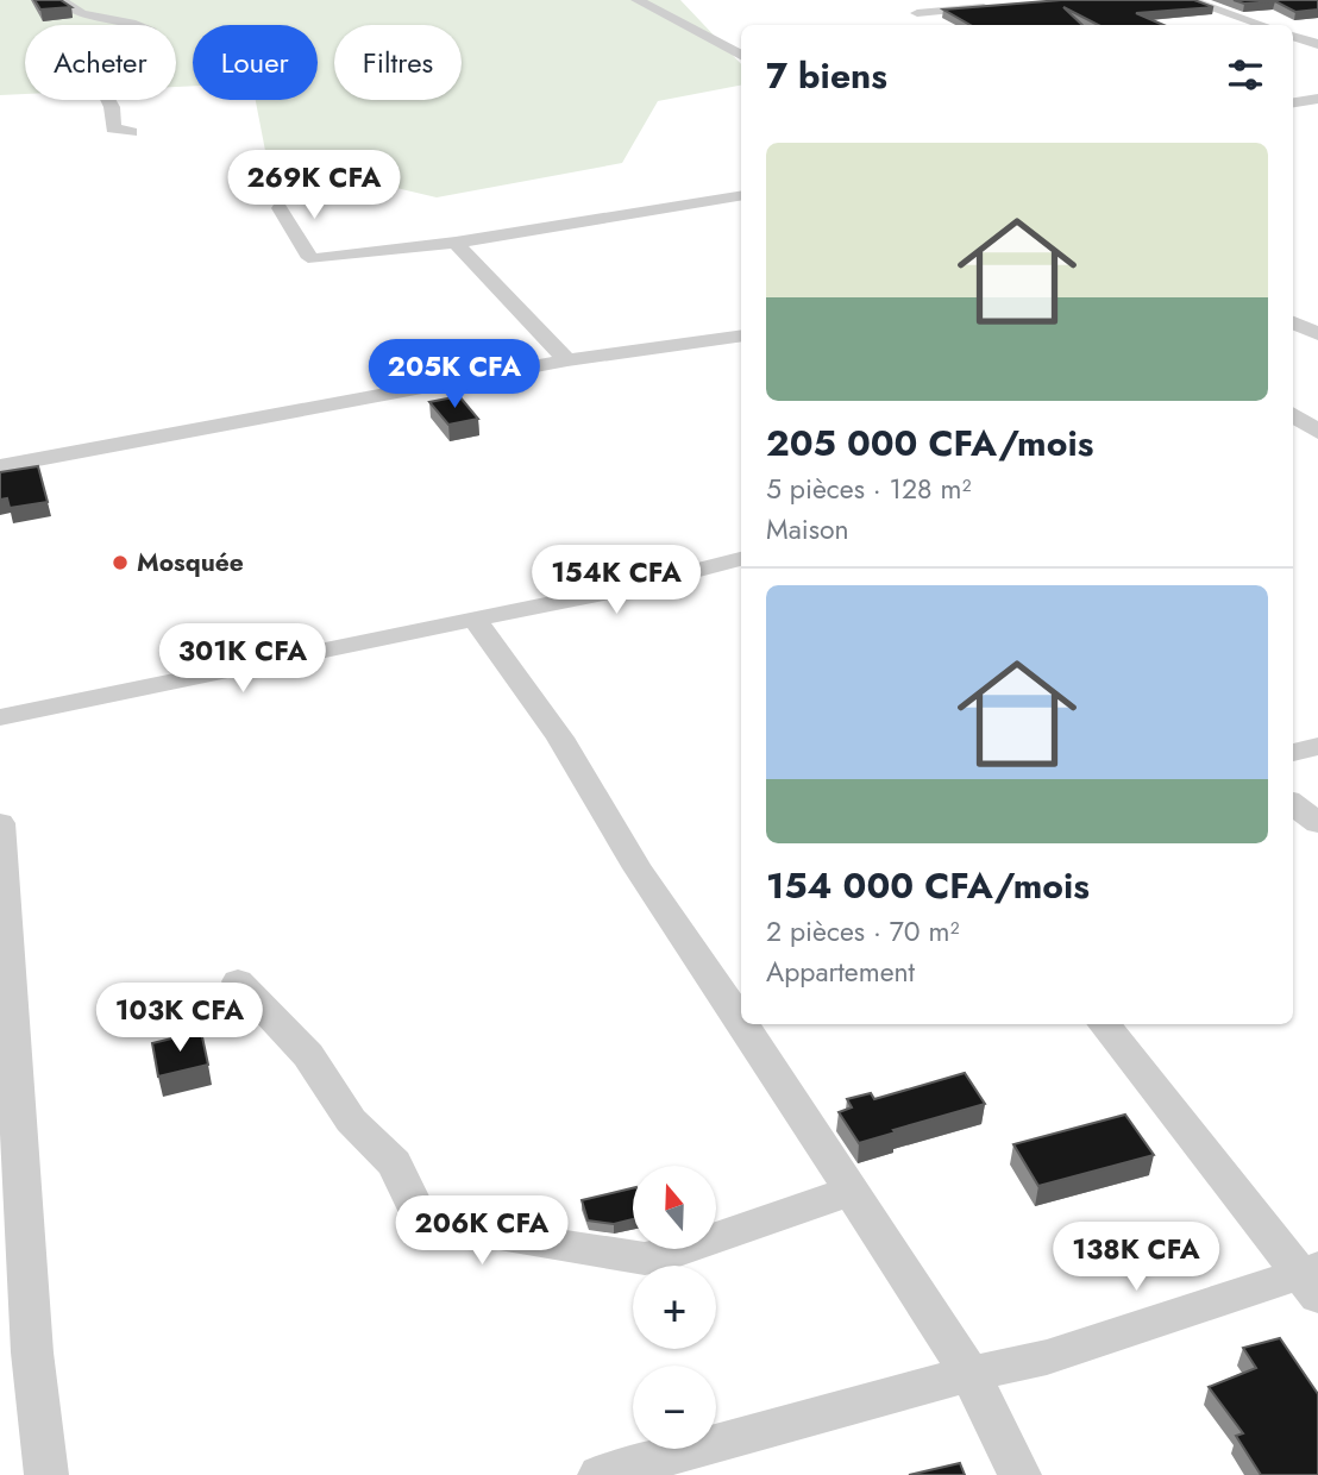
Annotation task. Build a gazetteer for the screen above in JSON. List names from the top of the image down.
{
  "places": ["Mosquée"],
  "north": "top",
  "page": {
    "chip": ["Acheter", "Louer", "Filtres"],
    "heading": "7 biens",
    "list": [
      {
        "name": "205 000 CFA/mois",
        "note": "5 pièces · 128 m² · Maison"
      },
      {
        "name": "154 000 CFA/mois",
        "note": "2 pièces · 70 m² · Appartement"
      }
    ],
    "price": [
      "269K CFA",
      "205K CFA",
      "154K CFA",
      "301K CFA",
      "103K CFA",
      "206K CFA",
      "138K CFA"
    ],
    "map_buttons": ["+", "−"]
  }
}
